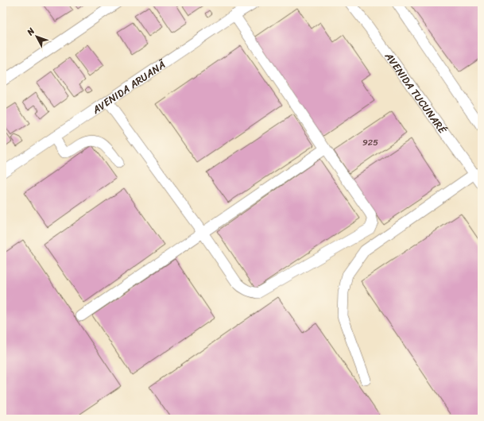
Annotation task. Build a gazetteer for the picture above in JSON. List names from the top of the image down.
{
  "streets": {
    "street": ["AVENIDA ARUANÃ", "AVENIDA TUCUNARÉ"]
  },
  "house_numbers": ["925"],
  "north": "top left"
}
